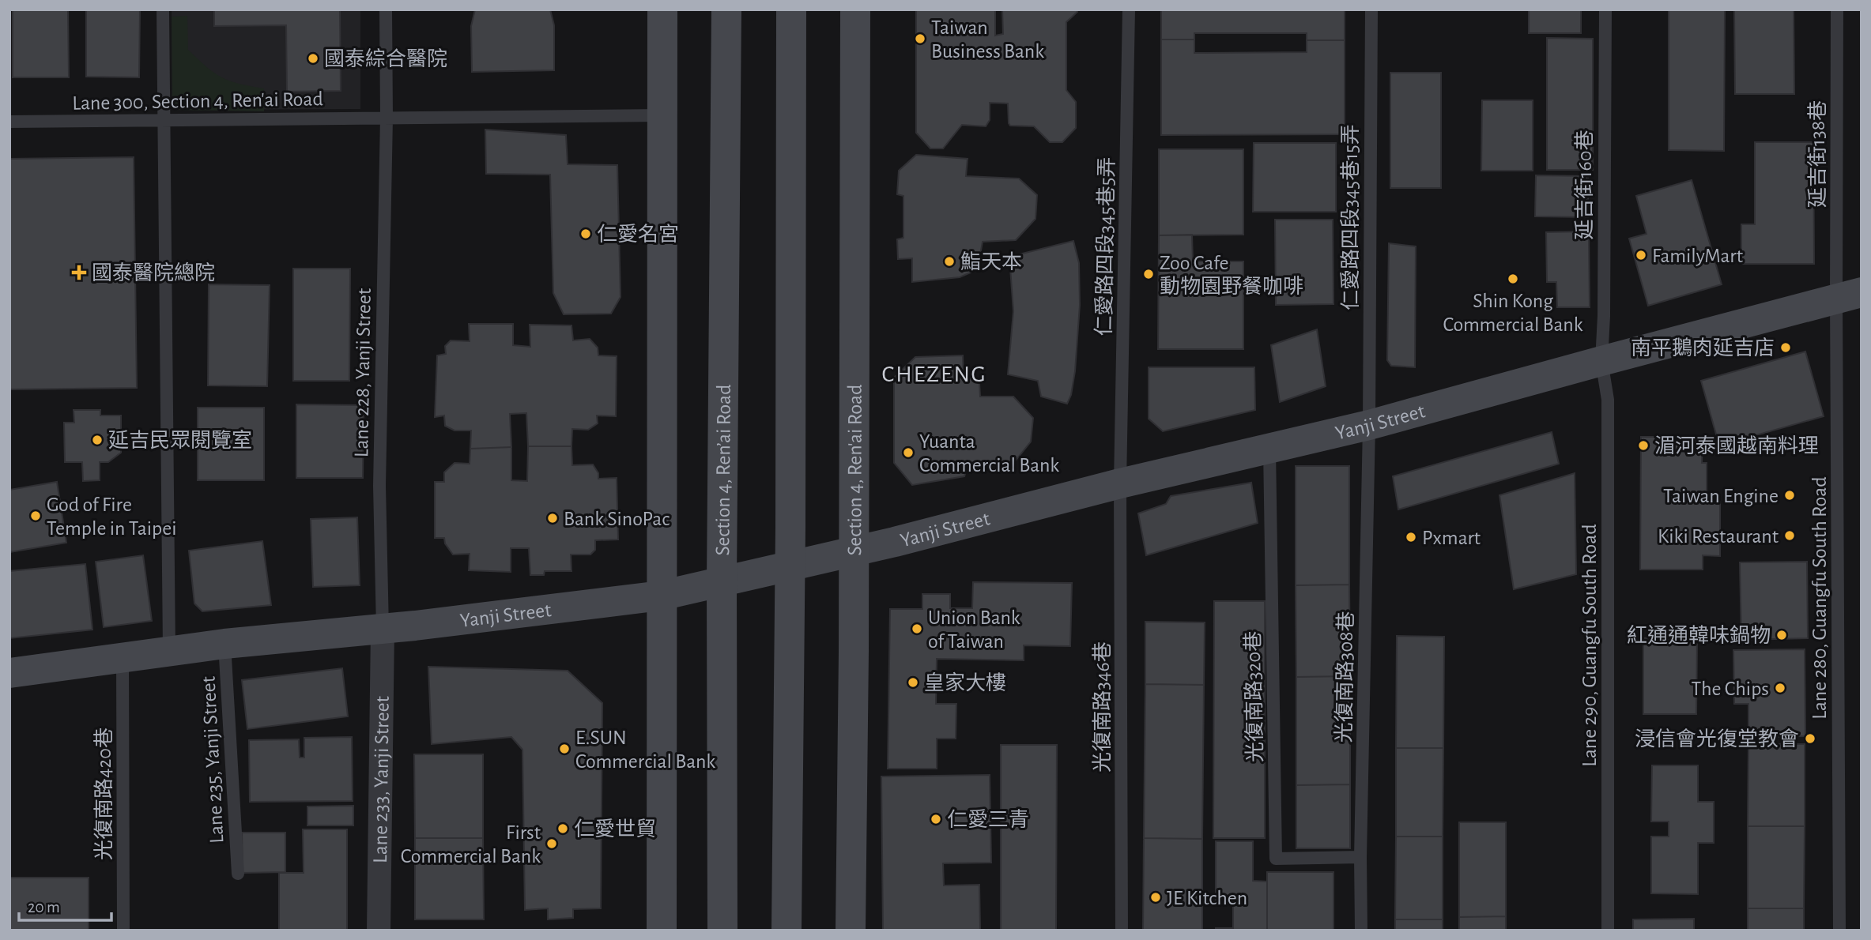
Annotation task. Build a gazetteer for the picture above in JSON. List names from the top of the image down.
{
  "streets": {
    "main road": ["Yanji Street", "Section 4, Ren’ai Road", "Section 4, Ren'ai Road"],
    "street": ["Lane 233, Yanji Street"],
    "lane": [
      "Lane 300, Section 4, Ren'ai Road",
      "延吉街138巷",
      "延吉街160巷",
      "仁愛路四段345巷15弄",
      "仁愛路四段345巷5弄",
      "Lane 228, Yanji Street",
      "Lane 280, Guangfu South Road",
      "Lane 290, Guangfu South Road",
      "光復南路308巷",
      "光復南路320巷",
      "光復南路346巷",
      "Lane 235, Yanji Street",
      "光復南路420巷"
    ]
  },
  "crossings": [
    ["Lane 300, Section 4, Ren'ai Road", "Lane 228, Yanji Street"],
    ["延吉街138巷", "Yanji Street"],
    ["延吉街138巷", "Lane 280, Guangfu South Road"],
    ["延吉街160巷", "Yanji Street"],
    ["延吉街160巷", "Lane 290, Guangfu South Road"],
    ["仁愛路四段345巷15弄", "Yanji Street"],
    ["仁愛路四段345巷15弄", "光復南路308巷"],
    ["仁愛路四段345巷5弄", "Yanji Street"],
    ["仁愛路四段345巷5弄", "光復南路346巷"],
    ["Lane 228, Yanji Street", "Yanji Street"],
    ["Lane 228, Yanji Street", "Lane 233, Yanji Street"],
    ["Yanji Street", "Section 4, Ren’ai Road"],
    ["Yanji Street", "Section 4, Ren'ai Road"],
    ["Yanji Street", "Lane 280, Guangfu South Road"],
    ["Yanji Street", "Lane 290, Guangfu South Road"],
    ["Yanji Street", "光復南路308巷"],
    ["Yanji Street", "光復南路320巷"],
    ["Yanji Street", "光復南路346巷"],
    ["Yanji Street", "Lane 235, Yanji Street"],
    ["Yanji Street", "Lane 233, Yanji Street"],
    ["Yanji Street", "光復南路420巷"],
    ["光復南路308巷", "光復南路320巷"]
  ],
  "districts": ["CHEZENG"],
  "places": {
    "other": [
      "Taiwan Business Bank",
      "國泰綜合醫院",
      "仁愛名宮",
      "FamilyMart",
      "鮨天本",
      "Zoo Cafe 動物園野餐咖啡",
      "Shin Kong Commercial Bank",
      "南平鵝肉延吉店",
      "延吉民眾閱覽室",
      "湄河泰國越南料理",
      "Yuanta Commercial Bank",
      "Taiwan Engine",
      "God of Fire Temple in Taipei",
      "Bank SinoPac",
      "Kiki Restaurant",
      "Pxmart",
      "Union Bank of Taiwan",
      "紅通通韓味鍋物",
      "皇家大樓",
      "The Chips",
      "浸信會光復堂教會",
      "E.SUN Commercial Bank",
      "仁愛三青",
      "仁愛世貿",
      "First Commercial Bank",
      "JE Kitchen"
    ],
    "health": ["國泰醫院總院"]
  },
  "scale_bar": "20 m"
}
